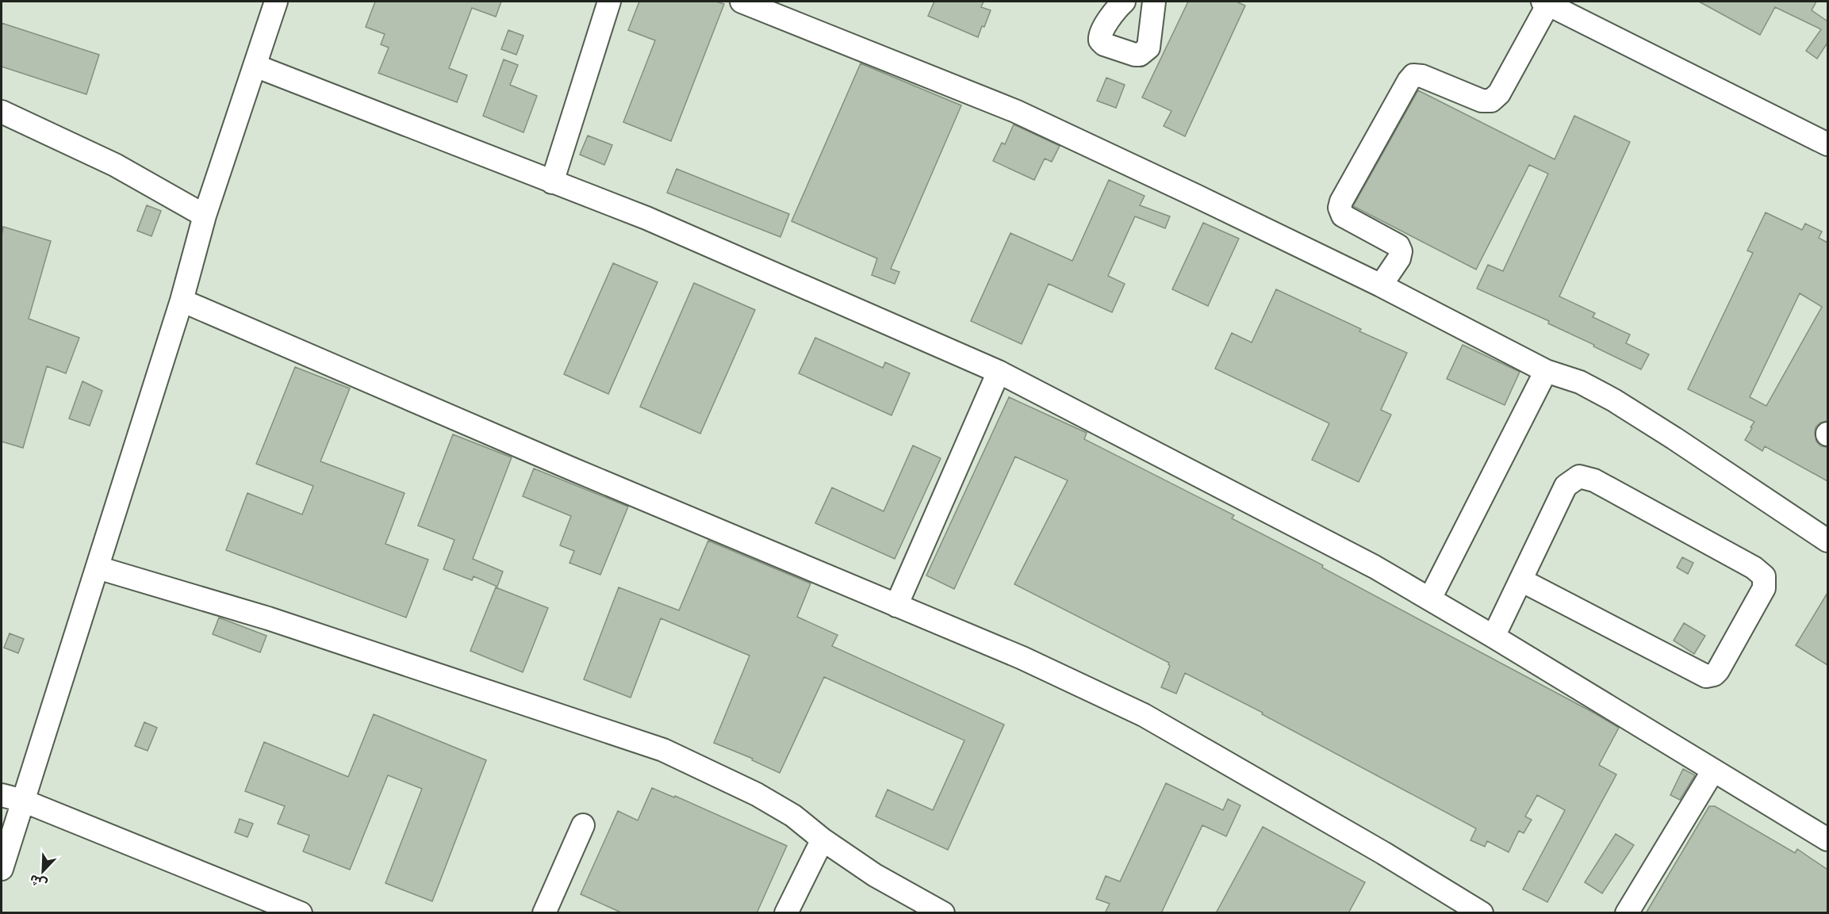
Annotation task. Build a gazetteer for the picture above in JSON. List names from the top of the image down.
{
  "north": "bottom left"
}
